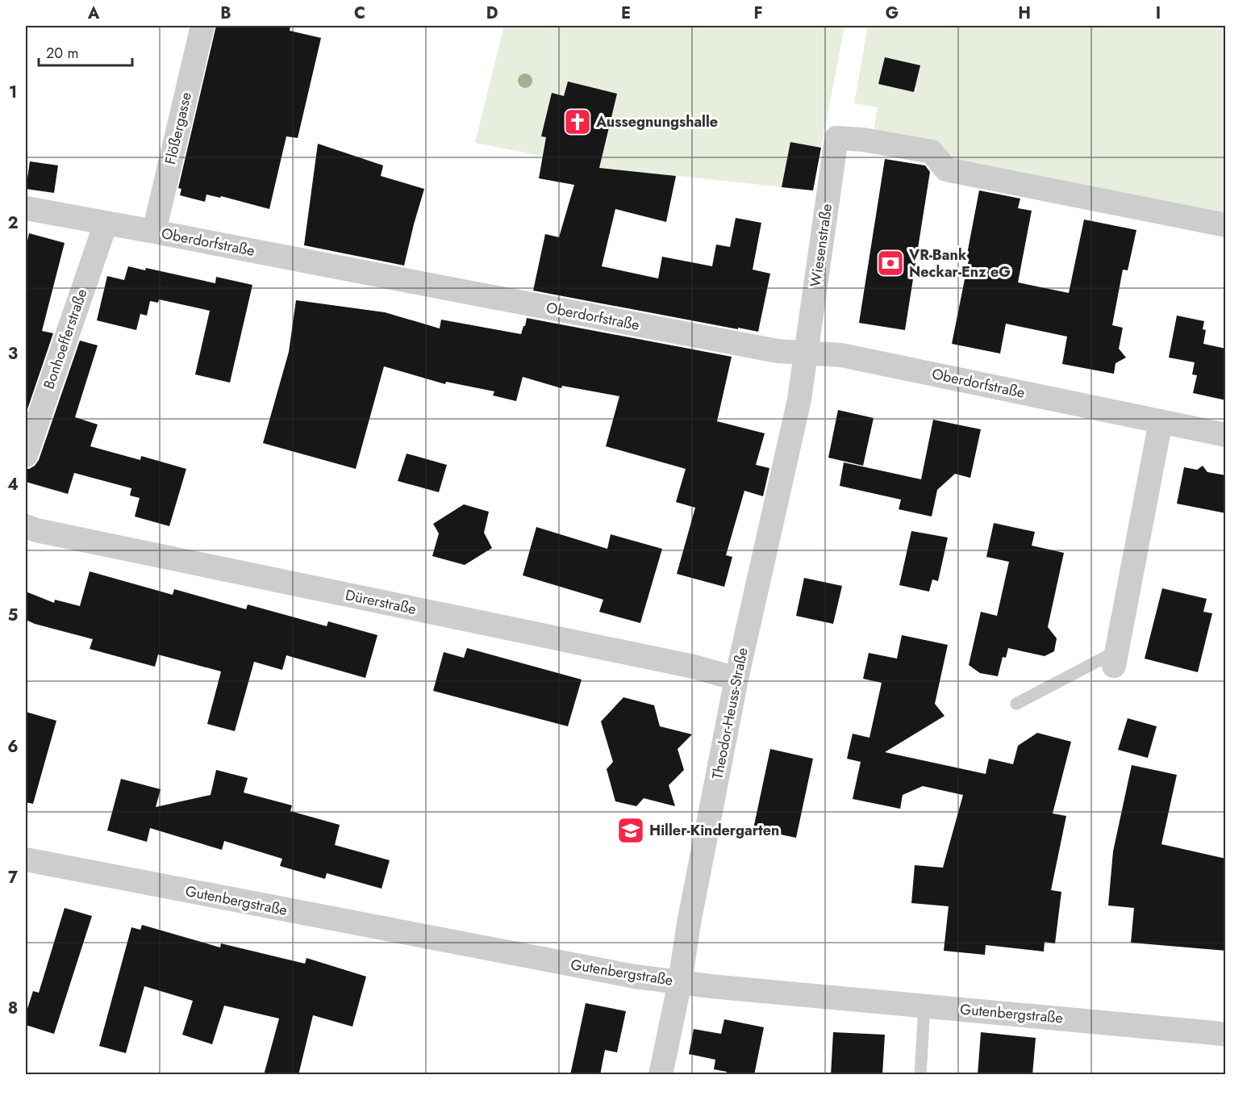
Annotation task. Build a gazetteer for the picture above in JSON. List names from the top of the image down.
{
  "streets": {
    "street": [
      "Flößergasse",
      "Oberdorfstraße",
      "Wiesenstraße",
      "Bonhoefferstraße",
      "Dürerstraße",
      "Theodor-Heuss-Straße",
      "Gutenbergstraße"
    ]
  },
  "crossings": [
    ["Flößergasse", "Oberdorfstraße"],
    ["Oberdorfstraße", "Wiesenstraße"],
    ["Oberdorfstraße", "Bonhoefferstraße"],
    ["Oberdorfstraße", "Theodor-Heuss-Straße"],
    ["Wiesenstraße", "Theodor-Heuss-Straße"],
    ["Dürerstraße", "Theodor-Heuss-Straße"],
    ["Theodor-Heuss-Straße", "Gutenbergstraße"]
  ],
  "places": {
    "church": ["Aussegnungshalle"],
    "bank": ["VR-Bank Neckar-Enz eG"],
    "school or university": ["Hiller-Kindergarten"]
  },
  "scale_bar": "20 m",
  "grid": {
    "columns": [
      "A",
      "B",
      "C",
      "D",
      "E",
      "F",
      "G",
      "H",
      "I"
    ],
    "rows": [
      "1",
      "2",
      "3",
      "4",
      "5",
      "6",
      "7",
      "8"
    ]
  }
}
